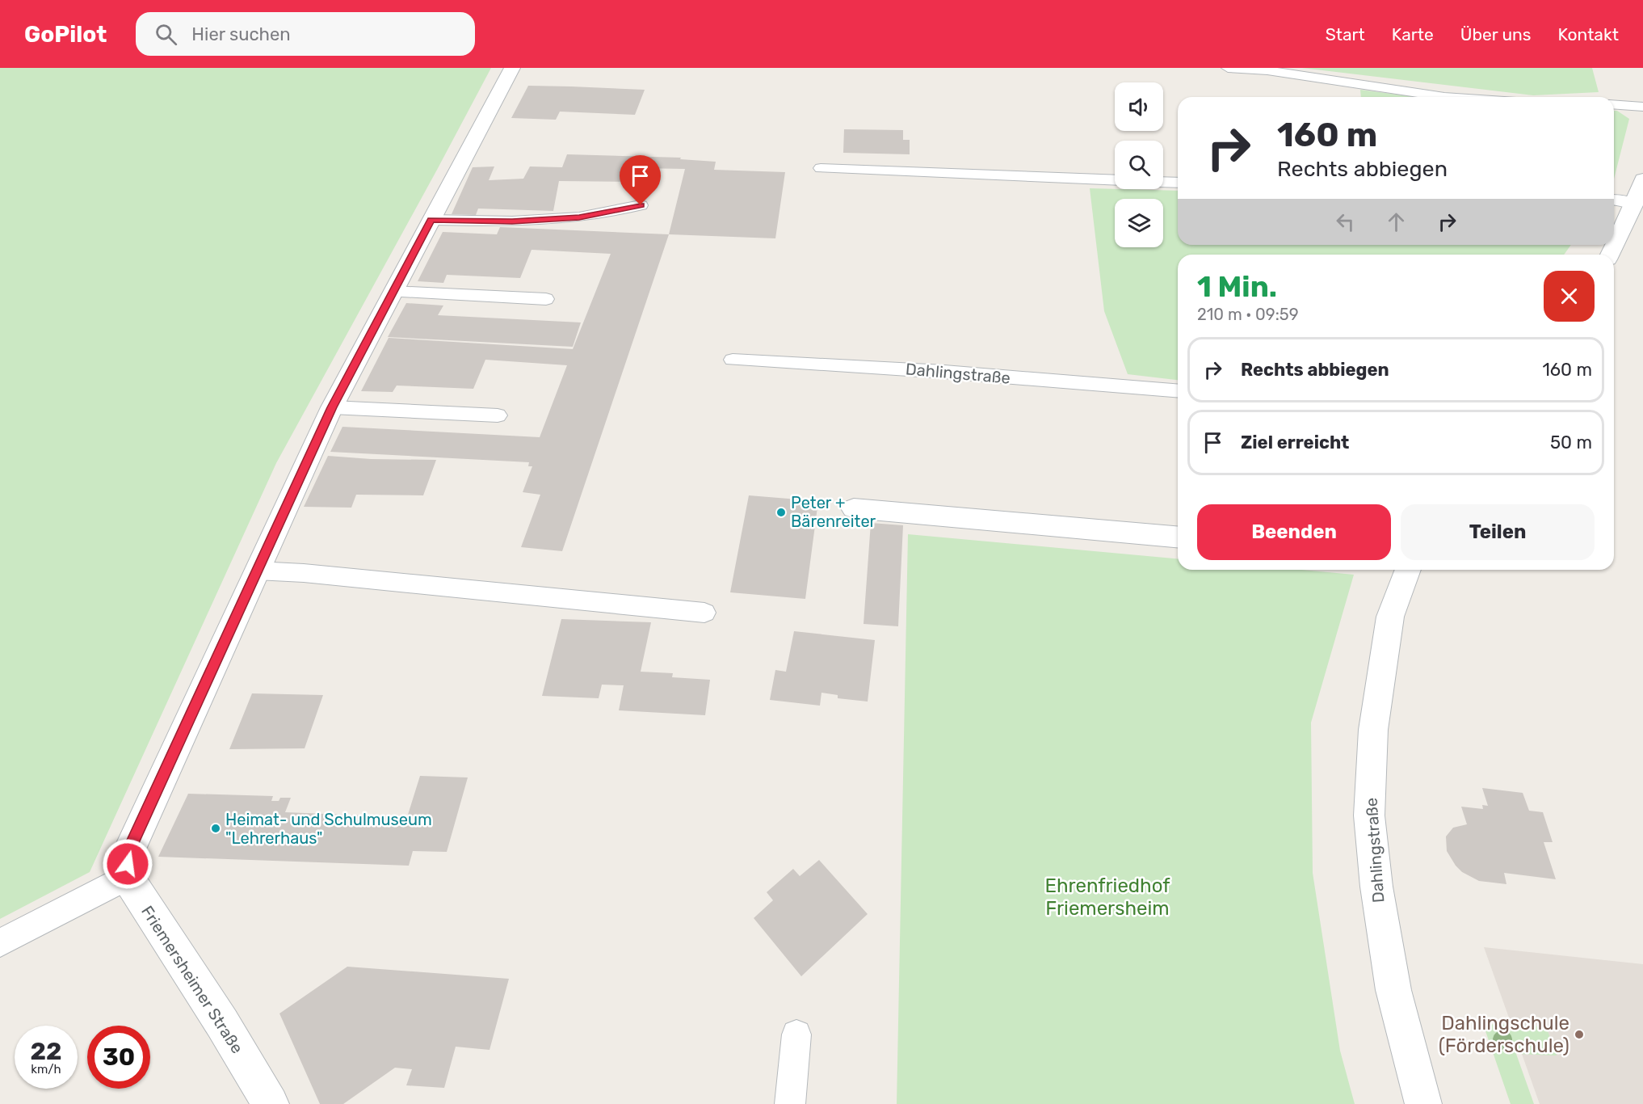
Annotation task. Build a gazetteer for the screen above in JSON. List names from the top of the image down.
{
  "streets": {
    "street": ["Dahlingstraße", "Friemersheimer Straße"]
  },
  "parks": ["Ehrenfriedhof Friemersheim"],
  "places": ["Peter + Bärenreiter", "Heimat- und Schulmuseum \"Lehrerhaus\"", "Dahlingschule (Förderschule)"],
  "page": {
    "header": "GoPilot",
    "search": "Hier suchen",
    "nav": [
      "Start",
      "Karte",
      "Über uns",
      "Kontakt"
    ],
    "turn": ["160 m", "Rechts abbiegen"],
    "heading": ["1 Min.", "210 m · 09:59"],
    "list": [
      {
        "name": "Rechts abbiegen",
        "value": "160 m"
      },
      {
        "name": "Ziel erreicht",
        "value": "50 m"
      }
    ],
    "buttons": ["Beenden", "Teilen"],
    "speed": "22 km/h",
    "limit": "30"
  }
}
